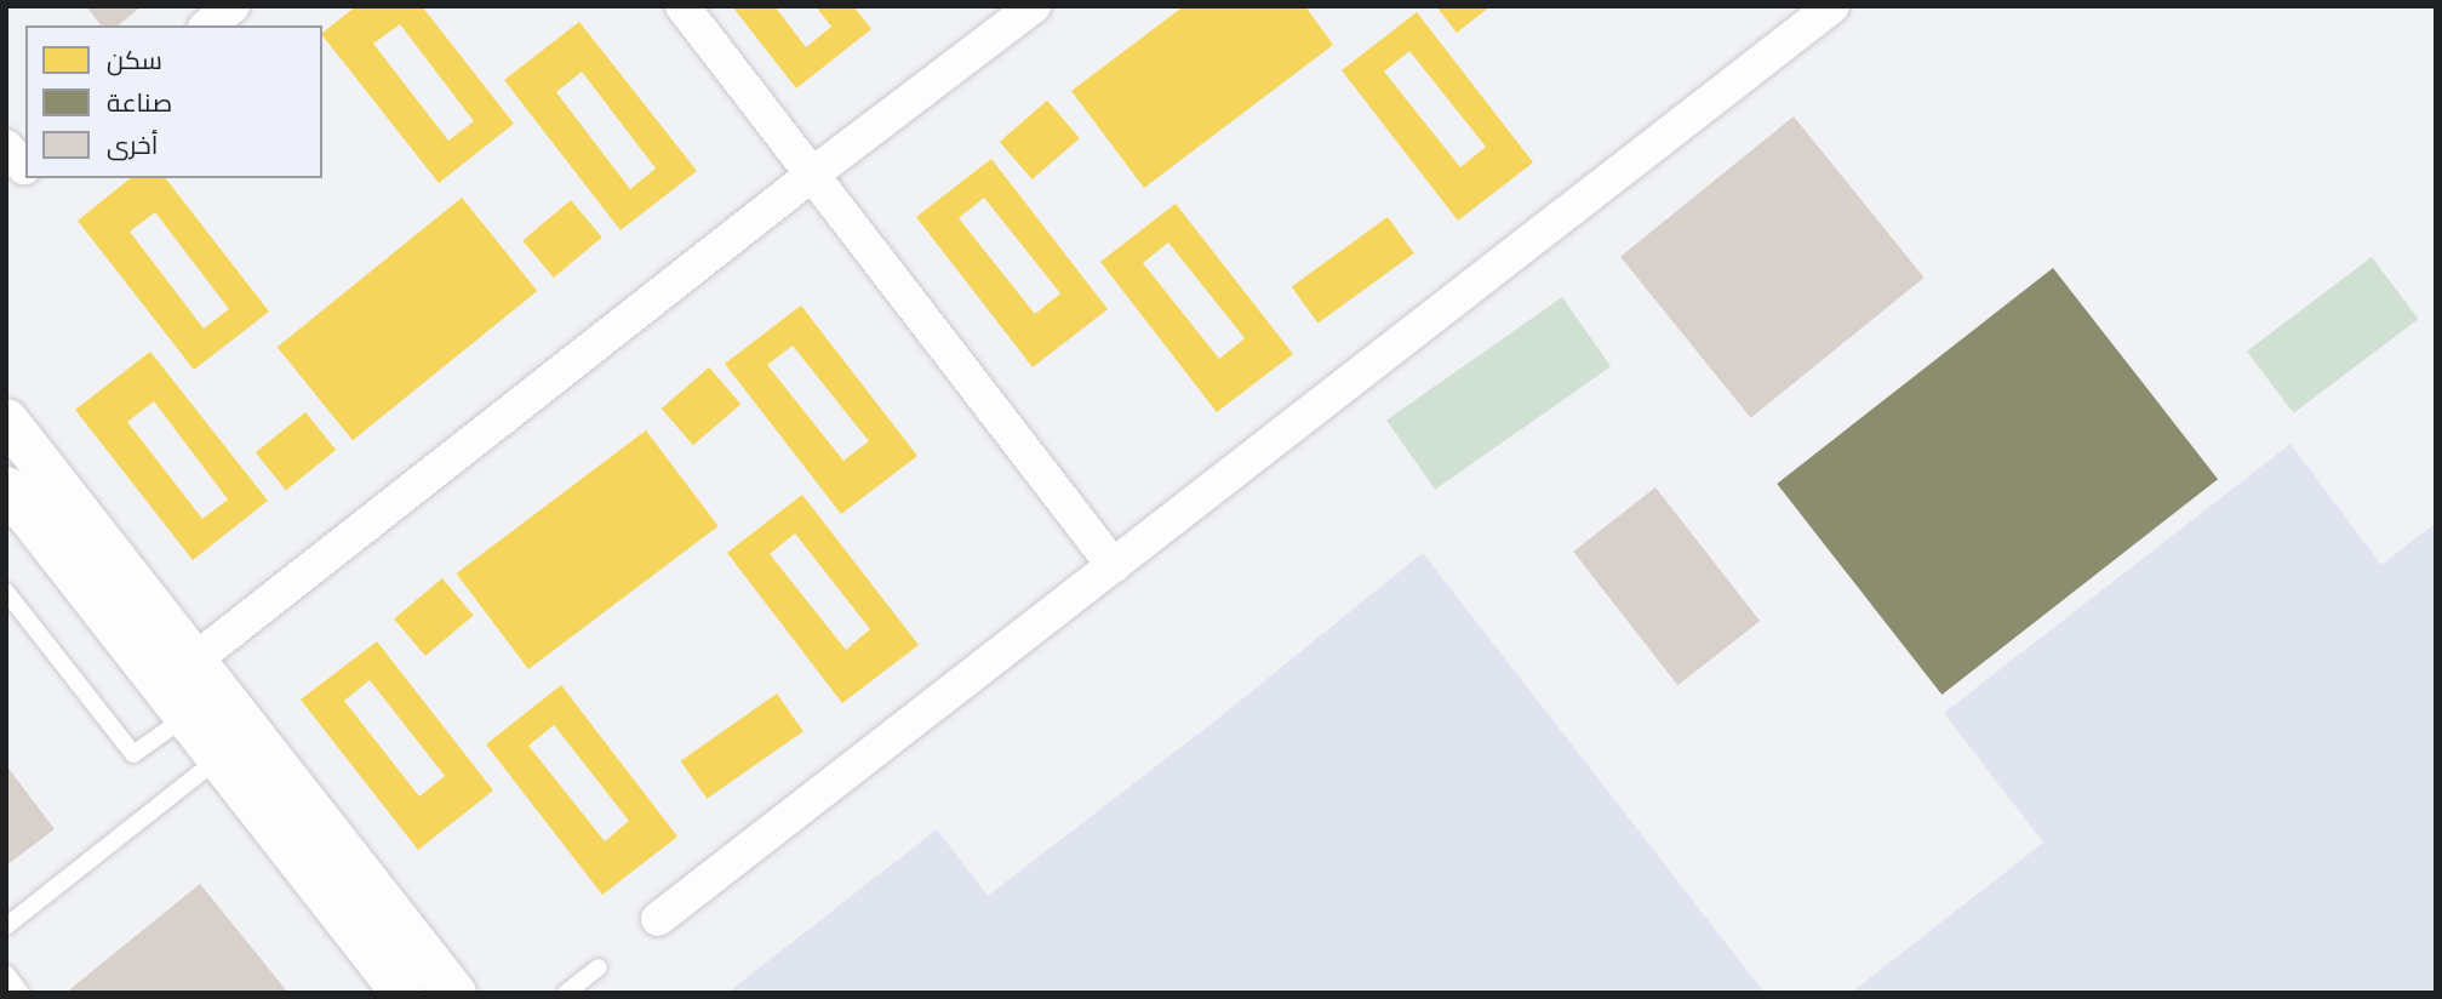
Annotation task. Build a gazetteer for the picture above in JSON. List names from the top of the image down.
{
  "legend": ["سكن", "صناعة", "أخرى"]
}
